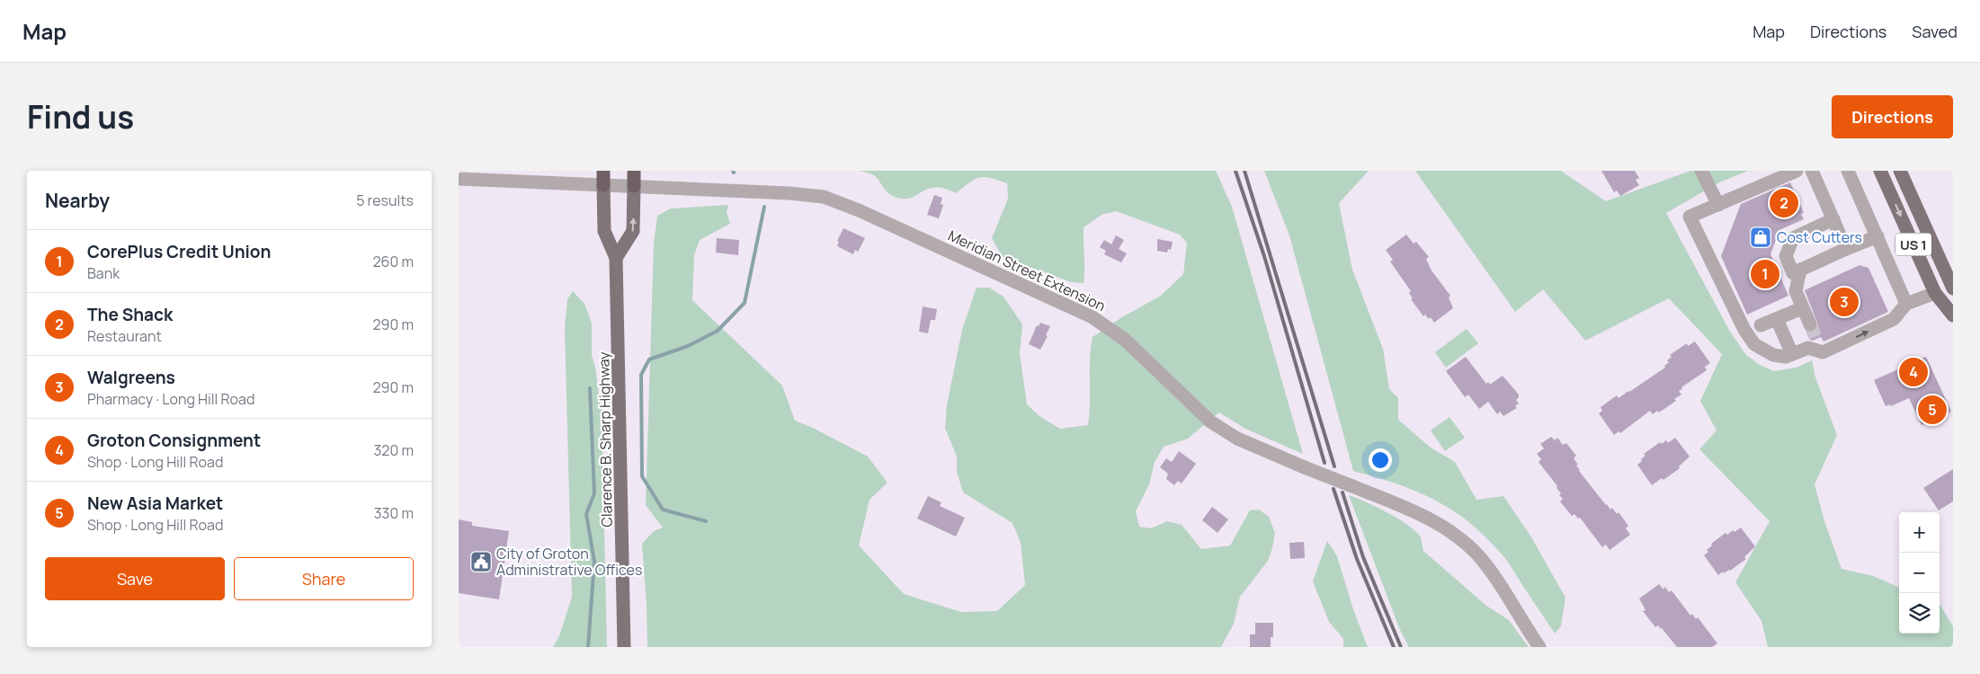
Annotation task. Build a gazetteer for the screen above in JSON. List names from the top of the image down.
{
  "streets": {
    "main road": ["US 1", "Clarence B. Sharp Highway"],
    "street": ["Meridian Street Extension"]
  },
  "crossings": [
    ["Meridian Street Extension", "Clarence B. Sharp Highway"]
  ],
  "places": {
    "shop": ["Cost Cutters"],
    "public building": ["City of Groton Administrative Offices"]
  },
  "page": {
    "header": "Map",
    "nav": ["Map", "Directions", "Saved"],
    "title": "Find us",
    "buttons": [
      "Directions",
      ["Save", "Share"]
    ],
    "heading": ["Nearby", "5 results"],
    "pins": [
      "2",
      "1",
      "3",
      "4",
      "5"
    ],
    "list": [
      {
        "mark": "1",
        "name": "CorePlus Credit Union",
        "note": "Bank",
        "value": "260 m"
      },
      {
        "mark": "2",
        "name": "The Shack",
        "note": "Restaurant",
        "value": "290 m"
      },
      {
        "mark": "3",
        "name": "Walgreens",
        "note": "Pharmacy · Long Hill Road",
        "value": "290 m"
      },
      {
        "mark": "4",
        "name": "Groton Consignment",
        "note": "Shop · Long Hill Road",
        "value": "320 m"
      },
      {
        "mark": "5",
        "name": "New Asia Market",
        "note": "Shop · Long Hill Road",
        "value": "330 m"
      }
    ],
    "map_buttons": ["+", "−"]
  }
}
